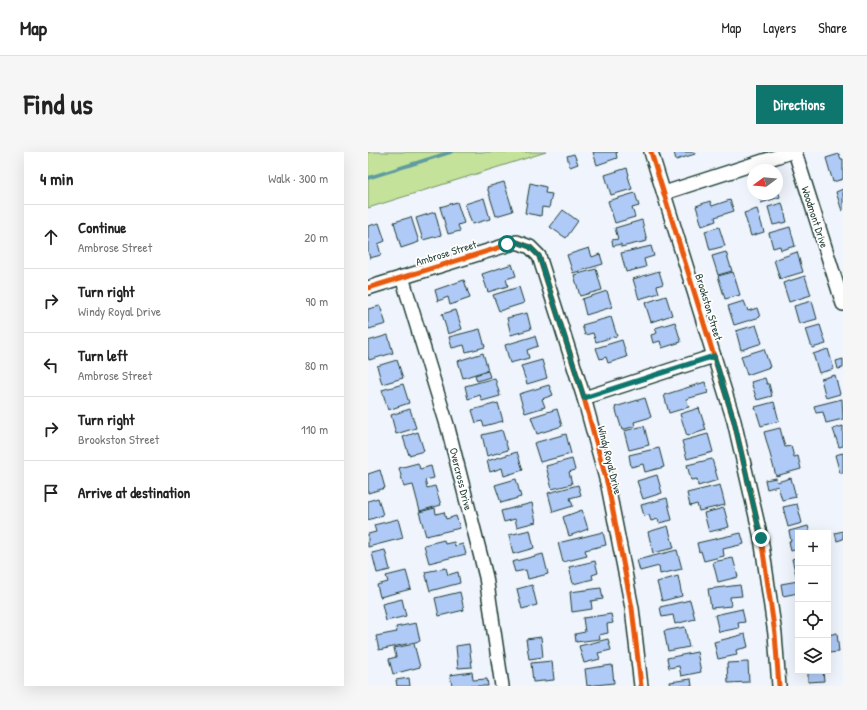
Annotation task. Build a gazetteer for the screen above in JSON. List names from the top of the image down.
{
  "streets": {
    "street": [
      "Woodmont Drive",
      "Ambrose Street",
      "Brookston Street",
      "Windy Royal Drive",
      "Overcross Drive"
    ]
  },
  "crossings": [
    ["Ambrose Street", "Windy Royal Drive"],
    ["Ambrose Street", "Overcross Drive"]
  ],
  "north": "left",
  "page": {
    "header": "Map",
    "nav": ["Map", "Layers", "Share"],
    "title": "Find us",
    "buttons": "Directions",
    "heading": ["4 min", "Walk · 300 m"],
    "list": [
      ["Continue", "Ambrose Street", "20 m"],
      ["Turn right", "Windy Royal Drive", "90 m"],
      ["Turn left", "Ambrose Street", "80 m"],
      ["Turn right", "Brookston Street", "110 m"],
      "Arrive at destination"
    ],
    "map_buttons": ["+", "−"]
  }
}
